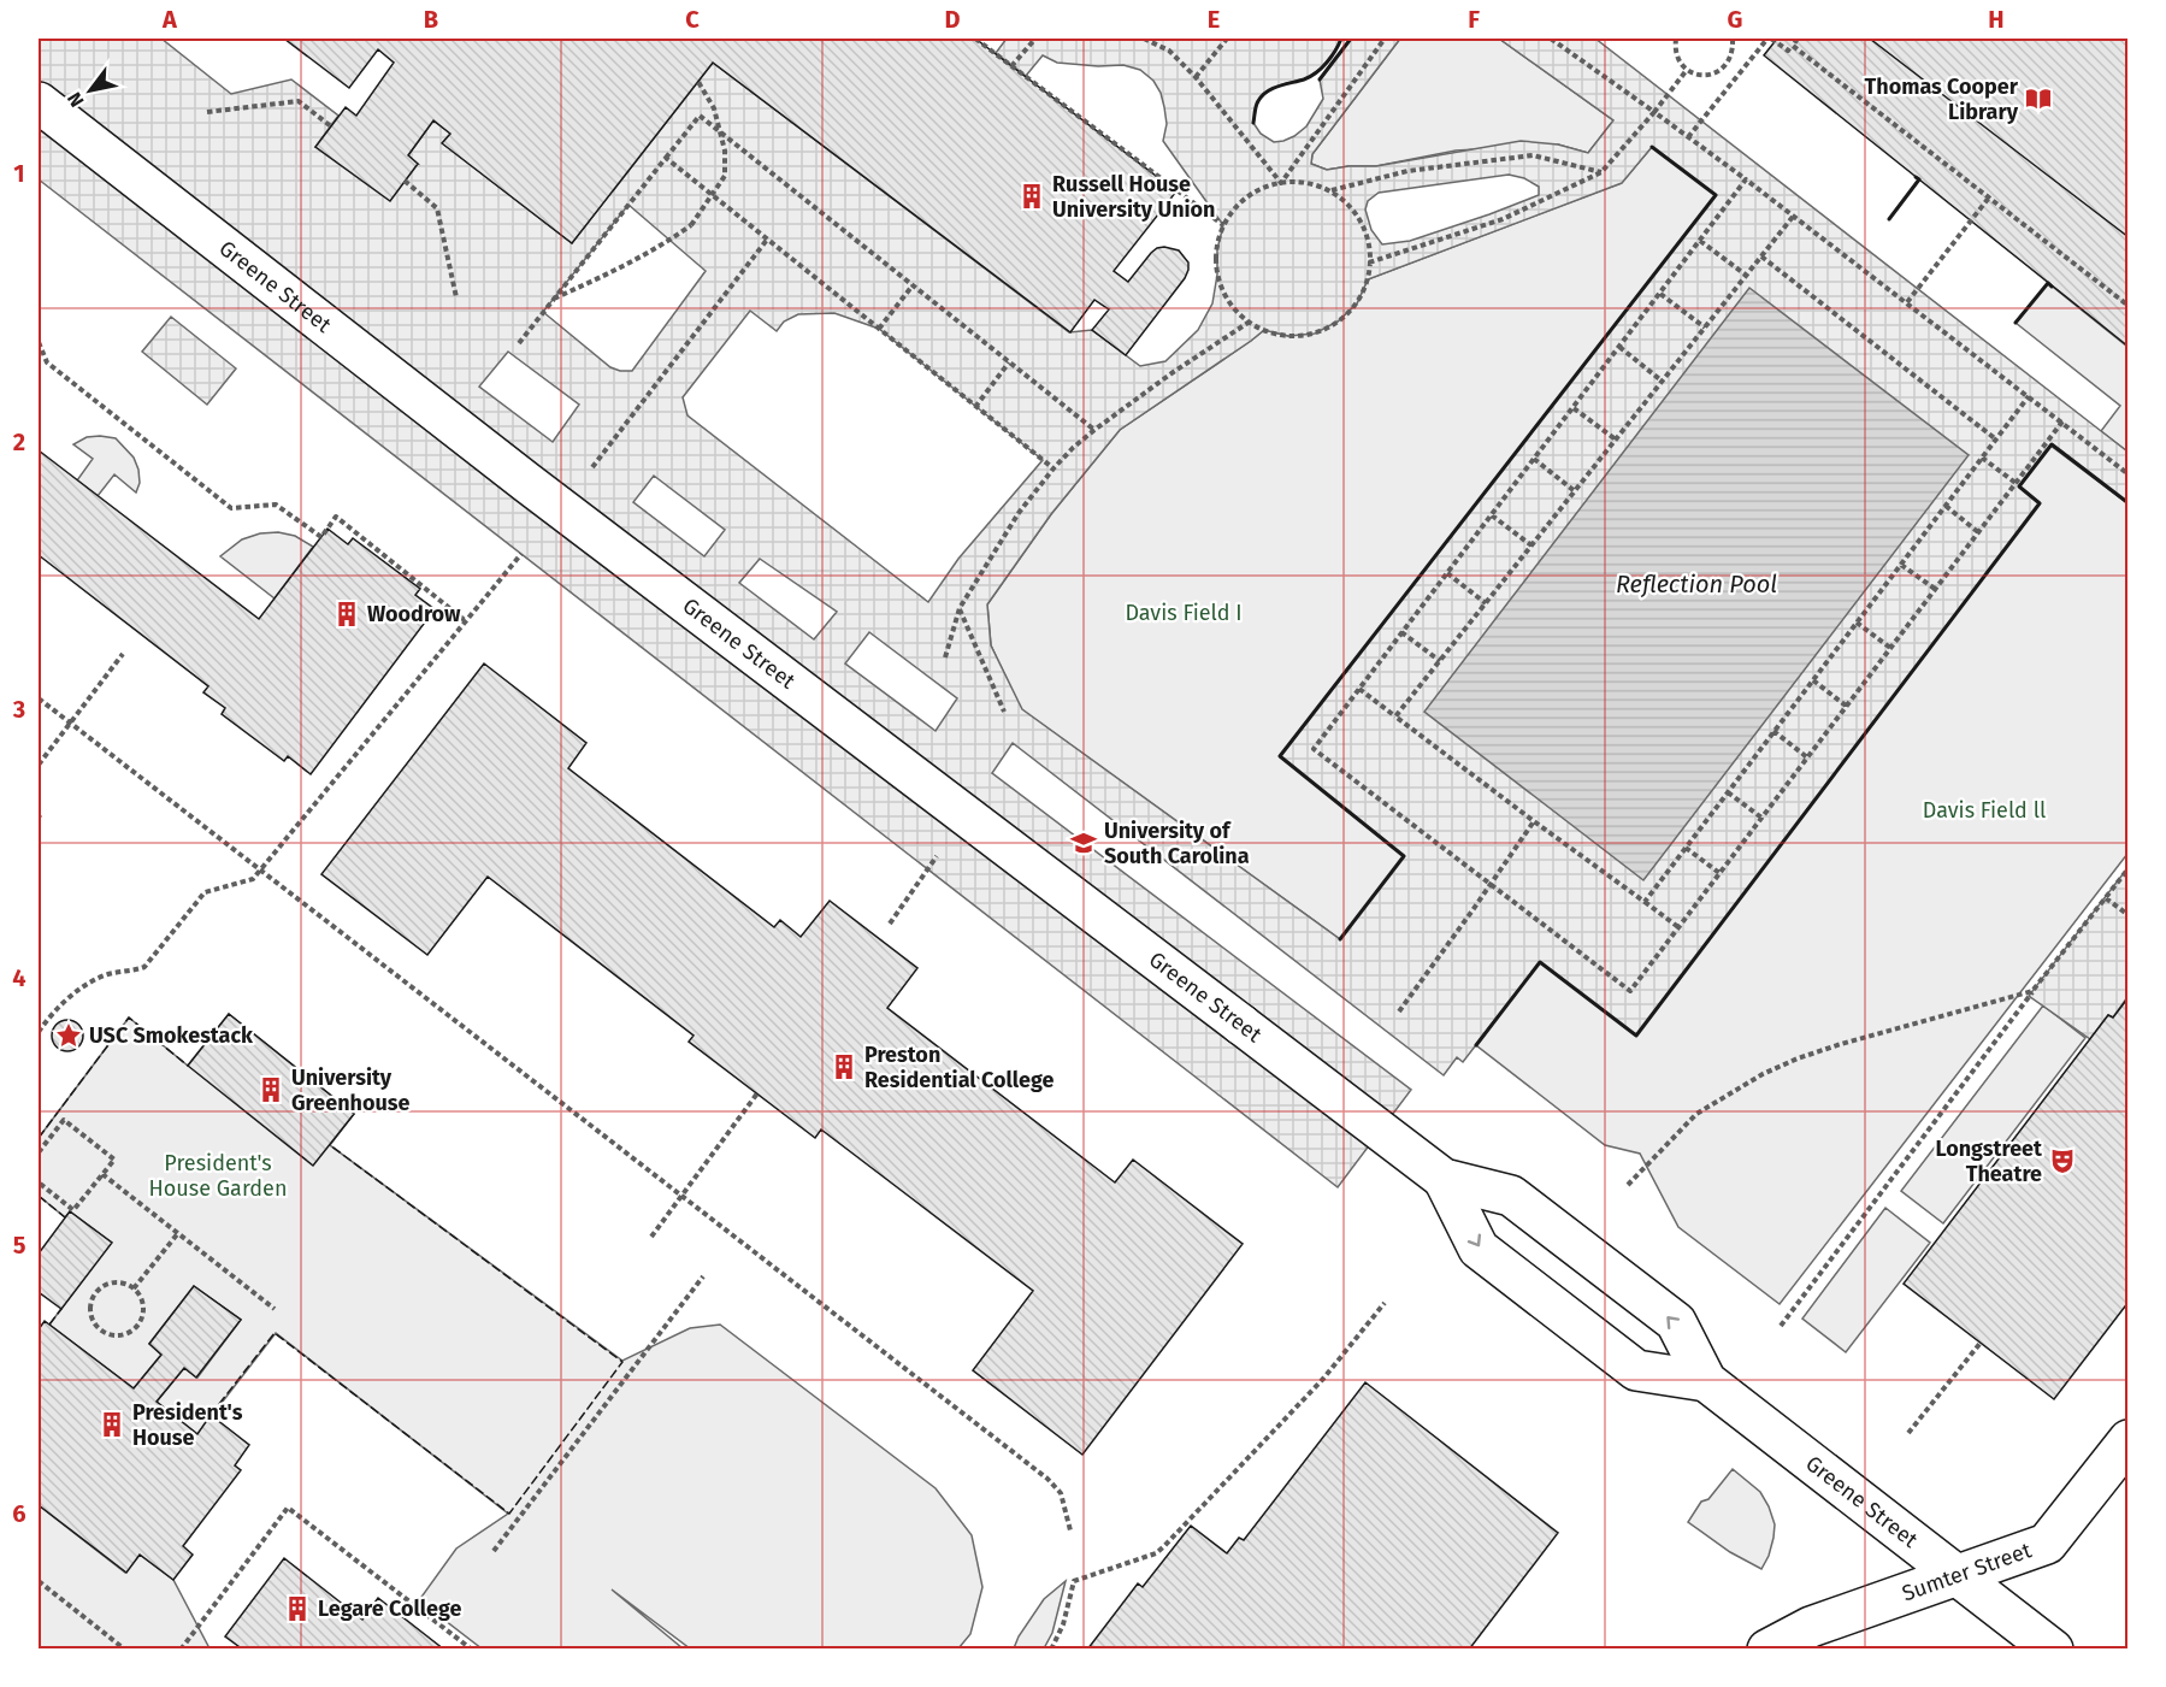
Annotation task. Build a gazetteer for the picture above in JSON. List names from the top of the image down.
{
  "streets": {
    "street": ["Greene Street", "Sumter Street"]
  },
  "crossings": [
    ["Greene Street", "Sumter Street"]
  ],
  "water": ["Reflection Pool"],
  "parks": ["Davis Field I", "Davis Field ll", "President's House Garden"],
  "places": {
    "library": ["Thomas Cooper Library"],
    "building": [
      "Russell House University Union",
      "Woodrow",
      "Preston Residential College",
      "University Greenhouse",
      "President's House",
      "Legare College"
    ],
    "school or university": ["University of South Carolina"],
    "place": ["USC Smokestack"],
    "theatre": ["Longstreet Theatre"]
  },
  "north": "bottom left",
  "grid": {
    "columns": [
      "A",
      "B",
      "C",
      "D",
      "E",
      "F",
      "G",
      "H"
    ],
    "rows": [
      "1",
      "2",
      "3",
      "4",
      "5",
      "6"
    ]
  }
}
